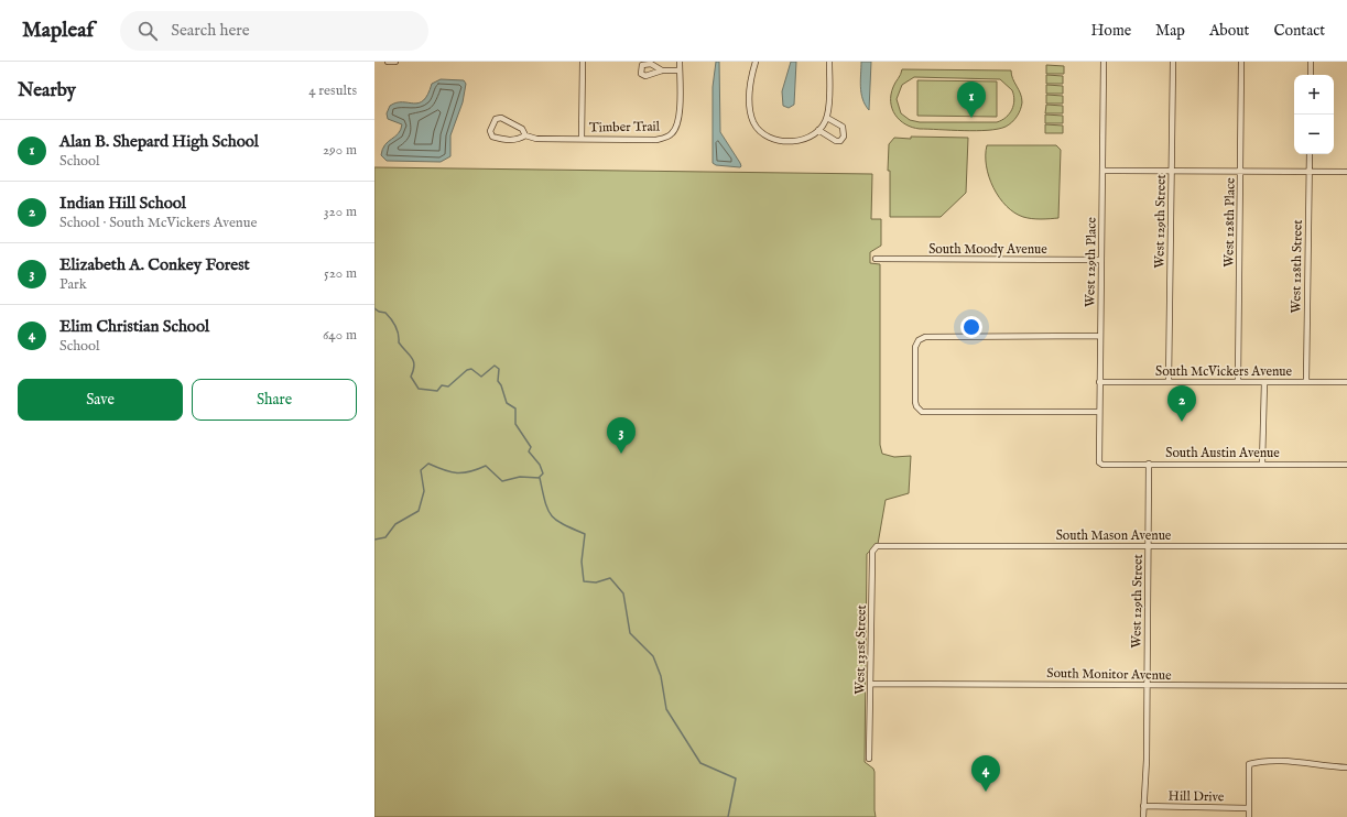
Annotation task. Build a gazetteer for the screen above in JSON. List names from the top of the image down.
{
  "streets": {
    "street": [
      "Timber Trail",
      "West 129th Street",
      "West 128th Place",
      "South Moody Avenue",
      "West 129th Place",
      "West 128th Street",
      "South McVickers Avenue",
      "South Austin Avenue",
      "South Mason Avenue",
      "West 131st Street",
      "South Monitor Avenue",
      "Hill Drive"
    ]
  },
  "crossings": [
    ["West 129th Street", "South McVickers Avenue"],
    ["West 129th Street", "South Austin Avenue"],
    ["West 129th Street", "South Mason Avenue"],
    ["West 129th Street", "South Monitor Avenue"],
    ["West 129th Street", "Hill Drive"],
    ["West 128th Place", "South McVickers Avenue"],
    ["South Moody Avenue", "West 129th Place"],
    ["West 129th Place", "South McVickers Avenue"],
    ["West 129th Place", "South Austin Avenue"],
    ["West 128th Street", "South McVickers Avenue"],
    ["South Mason Avenue", "West 131st Street"],
    ["West 131st Street", "South Monitor Avenue"]
  ],
  "page": {
    "header": "Mapleaf",
    "search": "Search here",
    "nav": [
      "Home",
      "Map",
      "About",
      "Contact"
    ],
    "heading": ["Nearby", "4 results"],
    "map_buttons": ["+", "−"],
    "pins": [
      "1",
      "2",
      "3",
      "4"
    ],
    "list": [
      {
        "mark": "1",
        "name": "Alan B. Shepard High School",
        "note": "School",
        "value": "290 m"
      },
      {
        "mark": "2",
        "name": "Indian Hill School",
        "note": "School · South McVickers Avenue",
        "value": "320 m"
      },
      {
        "mark": "3",
        "name": "Elizabeth A. Conkey Forest",
        "note": "Park",
        "value": "520 m"
      },
      {
        "mark": "4",
        "name": "Elim Christian School",
        "note": "School",
        "value": "640 m"
      }
    ],
    "buttons": ["Save", "Share"]
  }
}
